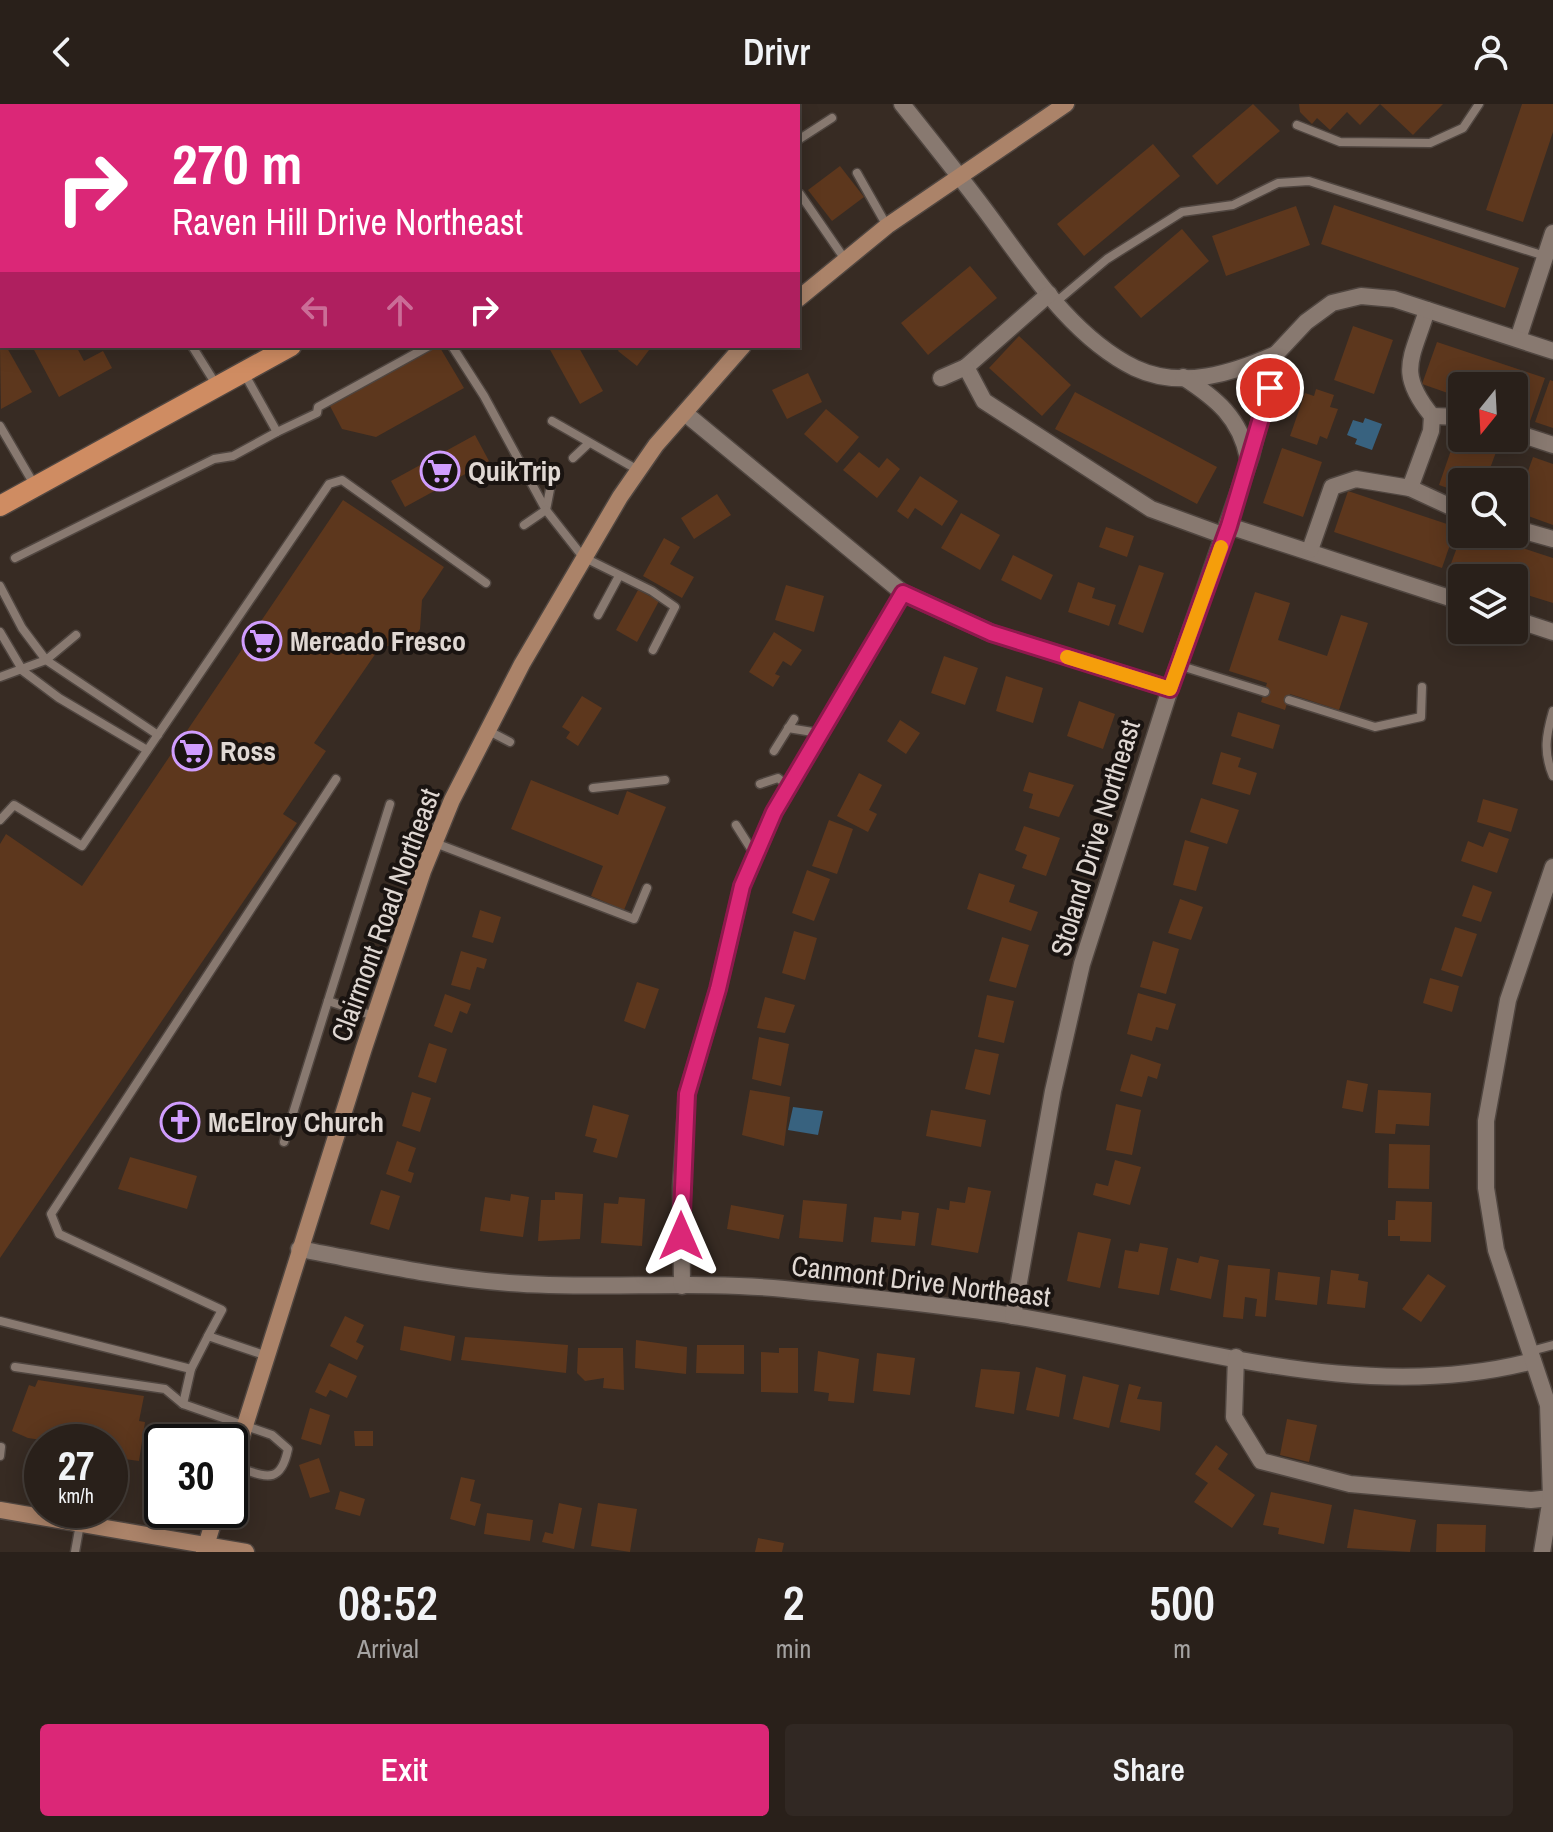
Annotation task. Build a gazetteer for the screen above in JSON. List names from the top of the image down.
{
  "streets": {
    "main road": ["Clairmont Road Northeast"],
    "street": ["Stoland Drive Northeast", "Canmont Drive Northeast"]
  },
  "crossings": [
    ["Stoland Drive Northeast", "Canmont Drive Northeast"],
    ["Clairmont Road Northeast", "Canmont Drive Northeast"]
  ],
  "places": {
    "supermarket": ["QuikTrip", "Mercado Fresco", "Ross"],
    "church": ["McElroy Church"]
  },
  "north": "bottom",
  "page": {
    "header": "Drivr",
    "turn": ["270 m", "Raven Hill Drive Northeast"],
    "speed": "27 km/h",
    "limit": "30",
    "eta": [
      "08:52",
      "Arrival",
      "2",
      "min",
      "500",
      "m"
    ],
    "buttons": ["Exit", "Share"]
  }
}
